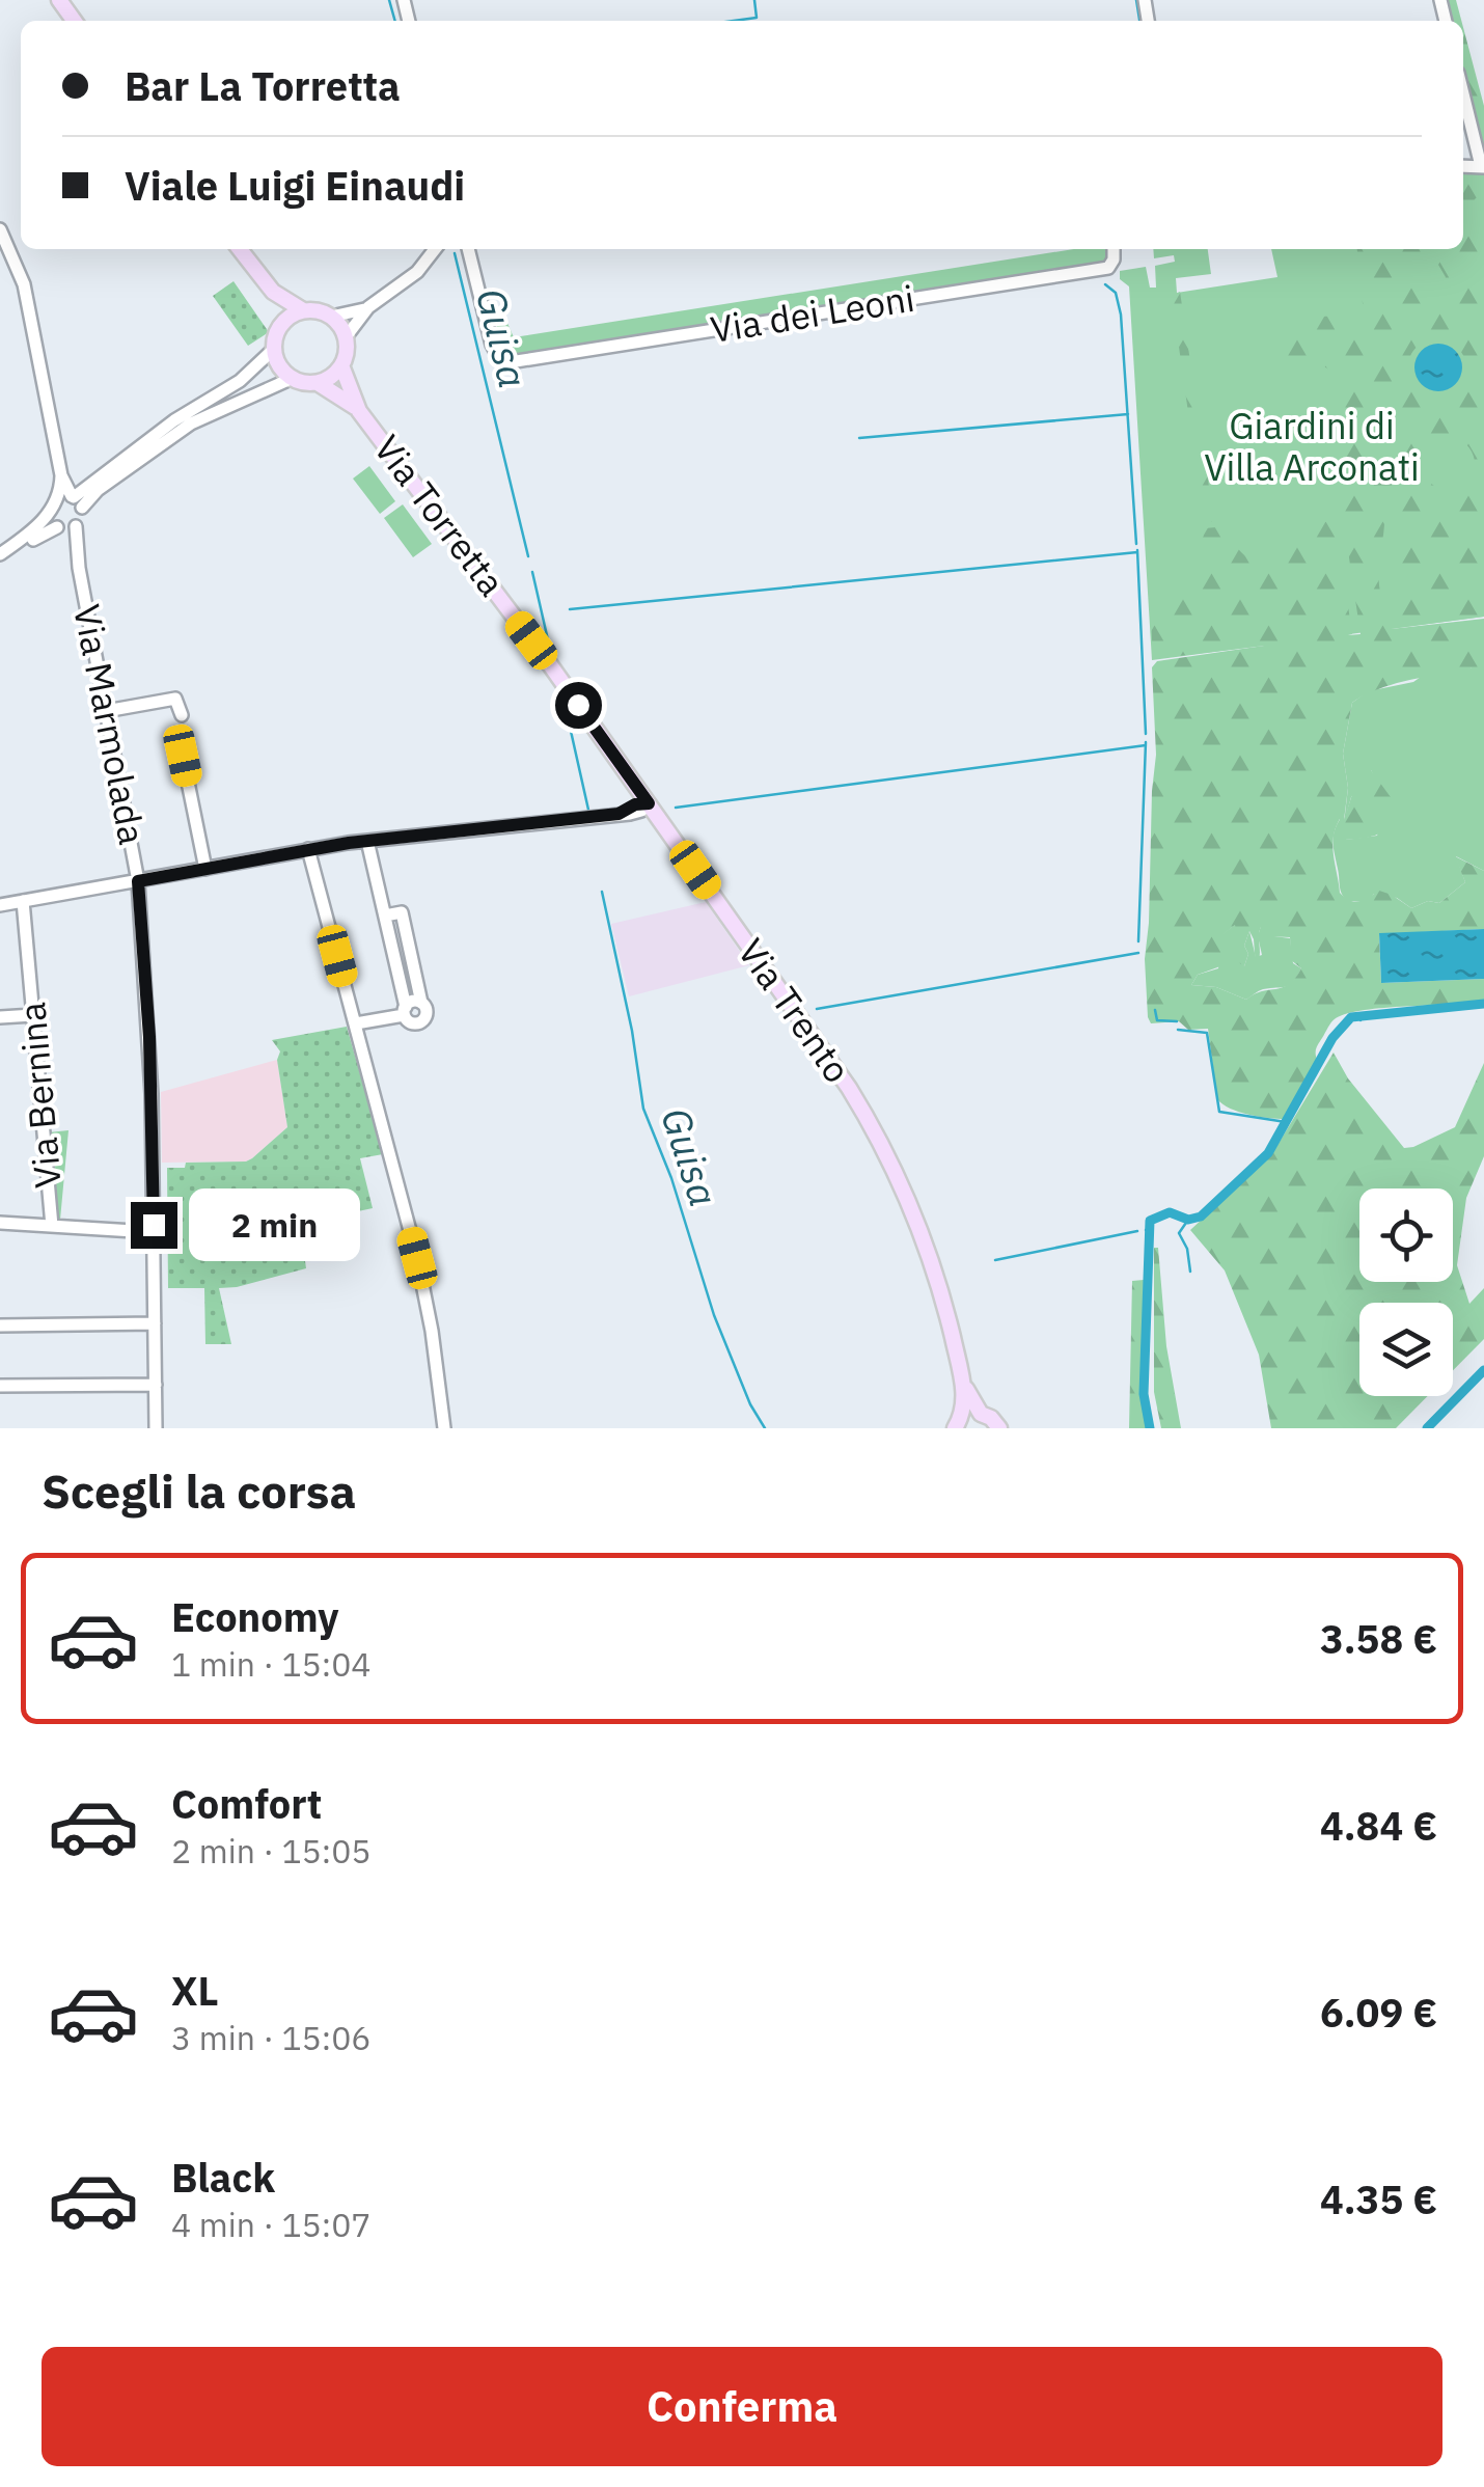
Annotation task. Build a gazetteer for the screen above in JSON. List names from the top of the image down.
{
  "streets": {
    "main road": ["Via Torretta", "Via Trento"],
    "street": ["Via dei Leoni", "Via Marmolada", "Via Bernina"]
  },
  "crossings": [
    ["Via Torretta", "Via Trento"]
  ],
  "water": ["Guisa"],
  "parks": ["Giardini di Villa Arconati"],
  "page": {
    "banner": ["Bar La Torretta", "Viale Luigi Einaudi"],
    "bubble": "2 min",
    "heading": "Scegli la corsa",
    "list": [
      {
        "name": "Economy",
        "note": "1 min · 15:04",
        "value": "3.58 €"
      },
      {
        "name": "Comfort",
        "note": "2 min · 15:05",
        "value": "4.84 €"
      },
      {
        "name": "XL",
        "note": "3 min · 15:06",
        "value": "6.09 €"
      },
      {
        "name": "Black",
        "note": "4 min · 15:07",
        "value": "4.35 €"
      }
    ],
    "buttons": "Conferma"
  }
}
